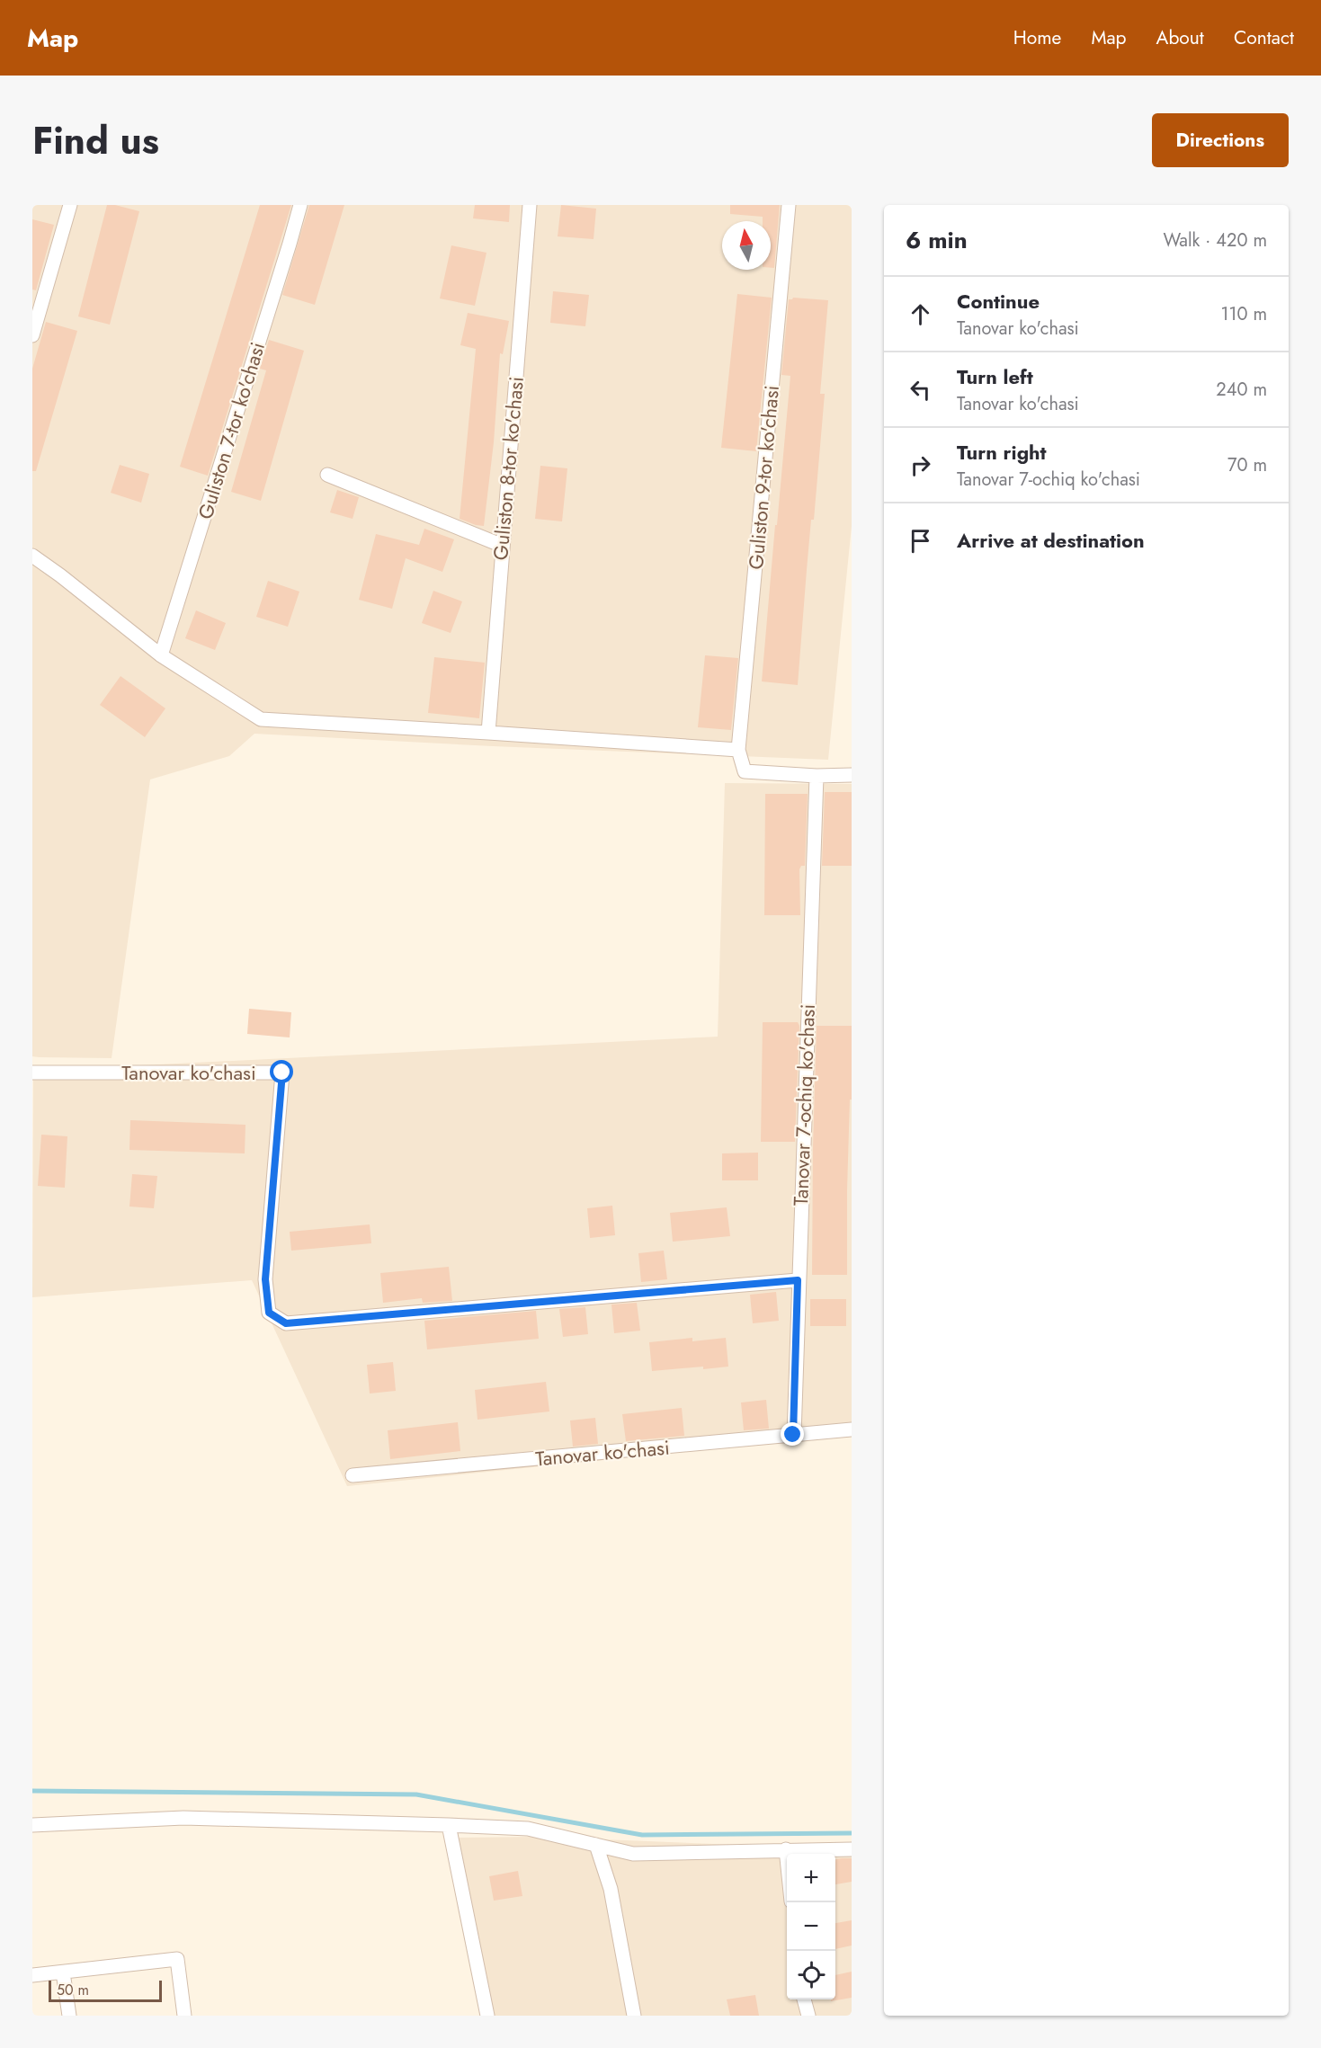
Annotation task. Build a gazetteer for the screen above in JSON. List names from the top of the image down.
{
  "streets": {
    "street": [
      "Guliston 7-tor ko'chasi",
      "Guliston 8-tor ko'chasi",
      "Guliston 9-tor ko'chasi",
      "Tanovar ko'chasi",
      "Tanovar 7-ochiq ko'chasi"
    ]
  },
  "crossings": [
    ["Tanovar ko'chasi", "Tanovar 7-ochiq ko'chasi"]
  ],
  "scale_bar": "50 m",
  "north": "top",
  "page": {
    "header": "Map",
    "nav": [
      "Home",
      "Map",
      "About",
      "Contact"
    ],
    "title": "Find us",
    "buttons": "Directions",
    "heading": ["6 min", "Walk · 420 m"],
    "list": [
      ["Continue", "Tanovar ko'chasi", "110 m"],
      ["Turn left", "Tanovar ko'chasi", "240 m"],
      ["Turn right", "Tanovar 7-ochiq ko'chasi", "70 m"],
      "Arrive at destination"
    ],
    "map_buttons": ["+", "−"],
    "scale": "50 m"
  }
}
